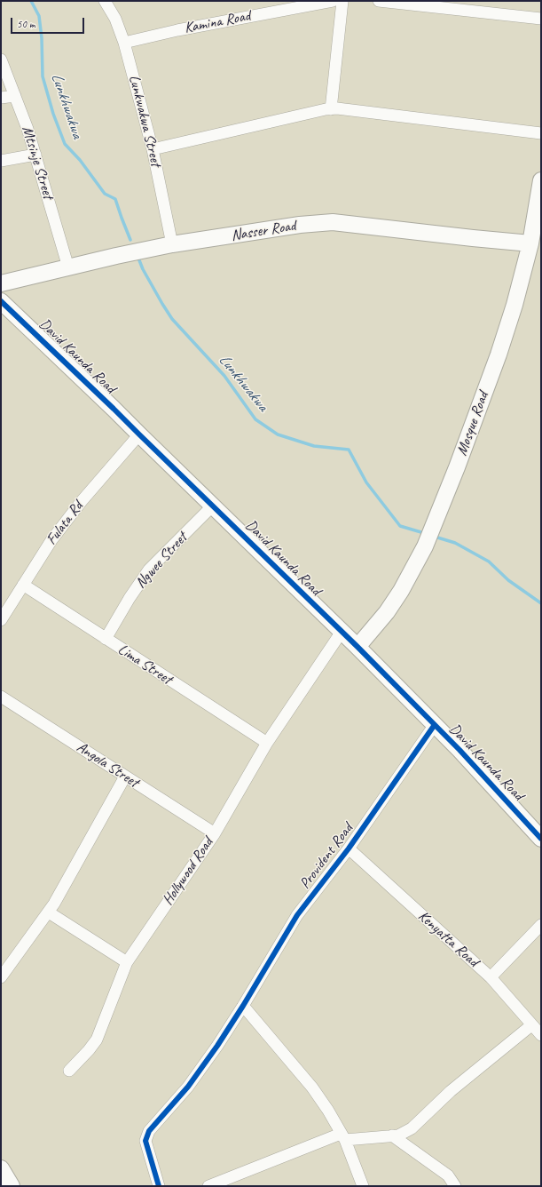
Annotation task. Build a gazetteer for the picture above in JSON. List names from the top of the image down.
{
  "streets": {
    "street": [
      "Kamina Road",
      "Lunkwakwa Street",
      "Mtsinje Street",
      "Nasser Road",
      "David Kaunda Road",
      "Mosque Road",
      "Fulata Rd",
      "Ngwee Street",
      "Lima Street",
      "Angola Street",
      "Provident Road",
      "Hollywood Road",
      "Kenyatta Road"
    ]
  },
  "crossings": [
    ["Kamina Road", "Lunkwakwa Street"],
    ["Lunkwakwa Street", "Nasser Road"],
    ["Mtsinje Street", "Nasser Road"],
    ["Nasser Road", "Mosque Road"],
    ["David Kaunda Road", "Mosque Road"],
    ["David Kaunda Road", "Fulata Rd"],
    ["David Kaunda Road", "Ngwee Street"],
    ["David Kaunda Road", "Provident Road"],
    ["David Kaunda Road", "Hollywood Road"],
    ["Fulata Rd", "Lima Street"],
    ["Ngwee Street", "Lima Street"],
    ["Lima Street", "Hollywood Road"],
    ["Angola Street", "Hollywood Road"],
    ["Provident Road", "Kenyatta Road"]
  ],
  "water": ["Lunkhwakwa"],
  "scale_bar": "50 m"
}
